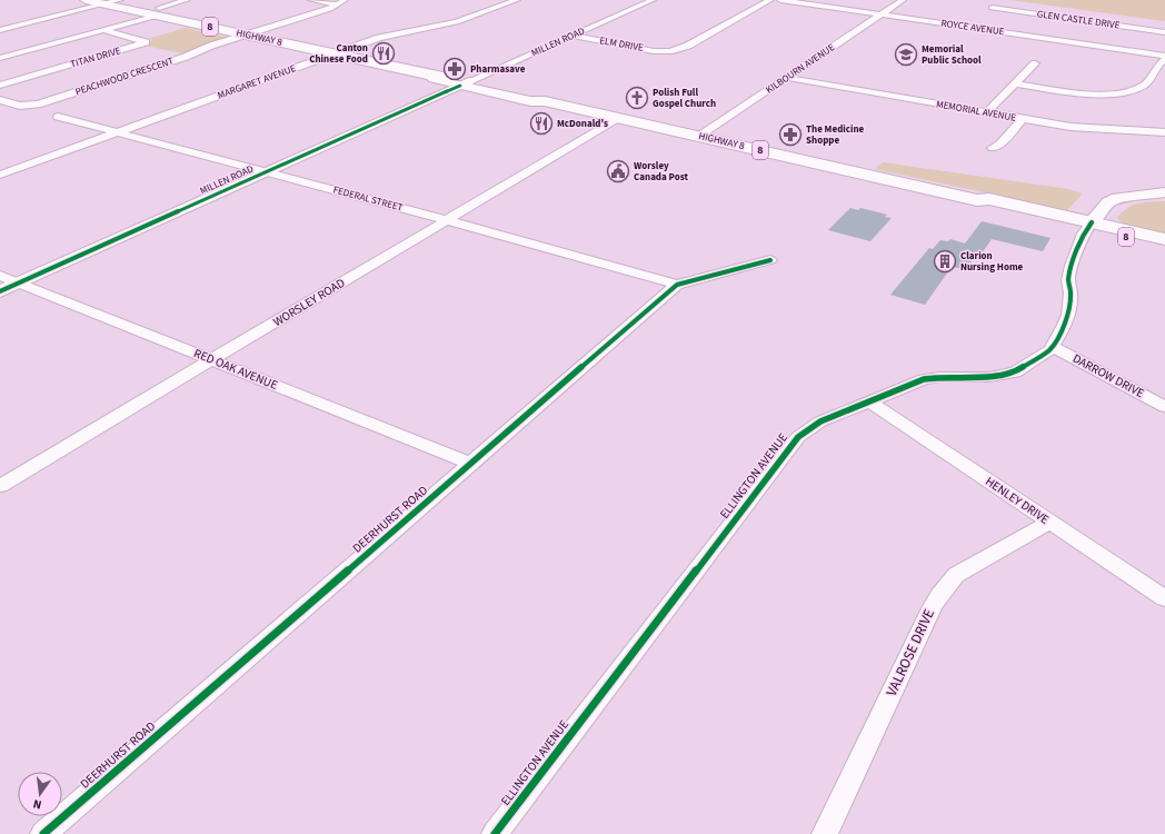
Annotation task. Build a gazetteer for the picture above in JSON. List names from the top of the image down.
{
  "streets": {
    "main road": ["8", "HIGHWAY 8"],
    "street": [
      "GLEN CASTLE DRIVE",
      "ROYCE AVENUE",
      "MILLEN ROAD",
      "ELM DRIVE",
      "TITAN DRIVE",
      "KILBOURN AVENUE",
      "PEACHWOOD CRESCENT",
      "MARGARET AVENUE",
      "MEMORIAL AVENUE",
      "FEDERAL STREET",
      "WORSLEY ROAD",
      "RED OAK AVENUE",
      "DARROW DRIVE",
      "ELLINGTON AVENUE",
      "HENLEY DRIVE",
      "DEERHURST ROAD",
      "VALROSE DRIVE"
    ]
  },
  "crossings": [
    ["ROYCE AVENUE", "KILBOURN AVENUE"],
    ["HIGHWAY 8", "MILLEN ROAD"],
    ["HIGHWAY 8", "KILBOURN AVENUE"],
    ["HIGHWAY 8", "PEACHWOOD CRESCENT"],
    ["HIGHWAY 8", "MARGARET AVENUE"],
    ["HIGHWAY 8", "WORSLEY ROAD"],
    ["HIGHWAY 8", "ELLINGTON AVENUE"],
    ["MILLEN ROAD", "ELM DRIVE"],
    ["MILLEN ROAD", "FEDERAL STREET"],
    ["MILLEN ROAD", "RED OAK AVENUE"],
    ["KILBOURN AVENUE", "MEMORIAL AVENUE"],
    ["MARGARET AVENUE", "FEDERAL STREET"],
    ["FEDERAL STREET", "WORSLEY ROAD"],
    ["FEDERAL STREET", "DEERHURST ROAD"],
    ["WORSLEY ROAD", "RED OAK AVENUE"],
    ["RED OAK AVENUE", "DEERHURST ROAD"],
    ["DARROW DRIVE", "ELLINGTON AVENUE"],
    ["ELLINGTON AVENUE", "HENLEY DRIVE"],
    ["HENLEY DRIVE", "VALROSE DRIVE"]
  ],
  "places": {
    "restaurant": ["Canton Chinese Food", "McDonald's"],
    "school or university": ["Memorial Public School"],
    "pharmacy": ["Pharmasave", "The Medicine Shoppe"],
    "church": ["Polish Full Gospel Church"],
    "public building": ["Worsley Canada Post"],
    "building": ["Clarion Nursing Home"]
  },
  "north": "bottom"
}
